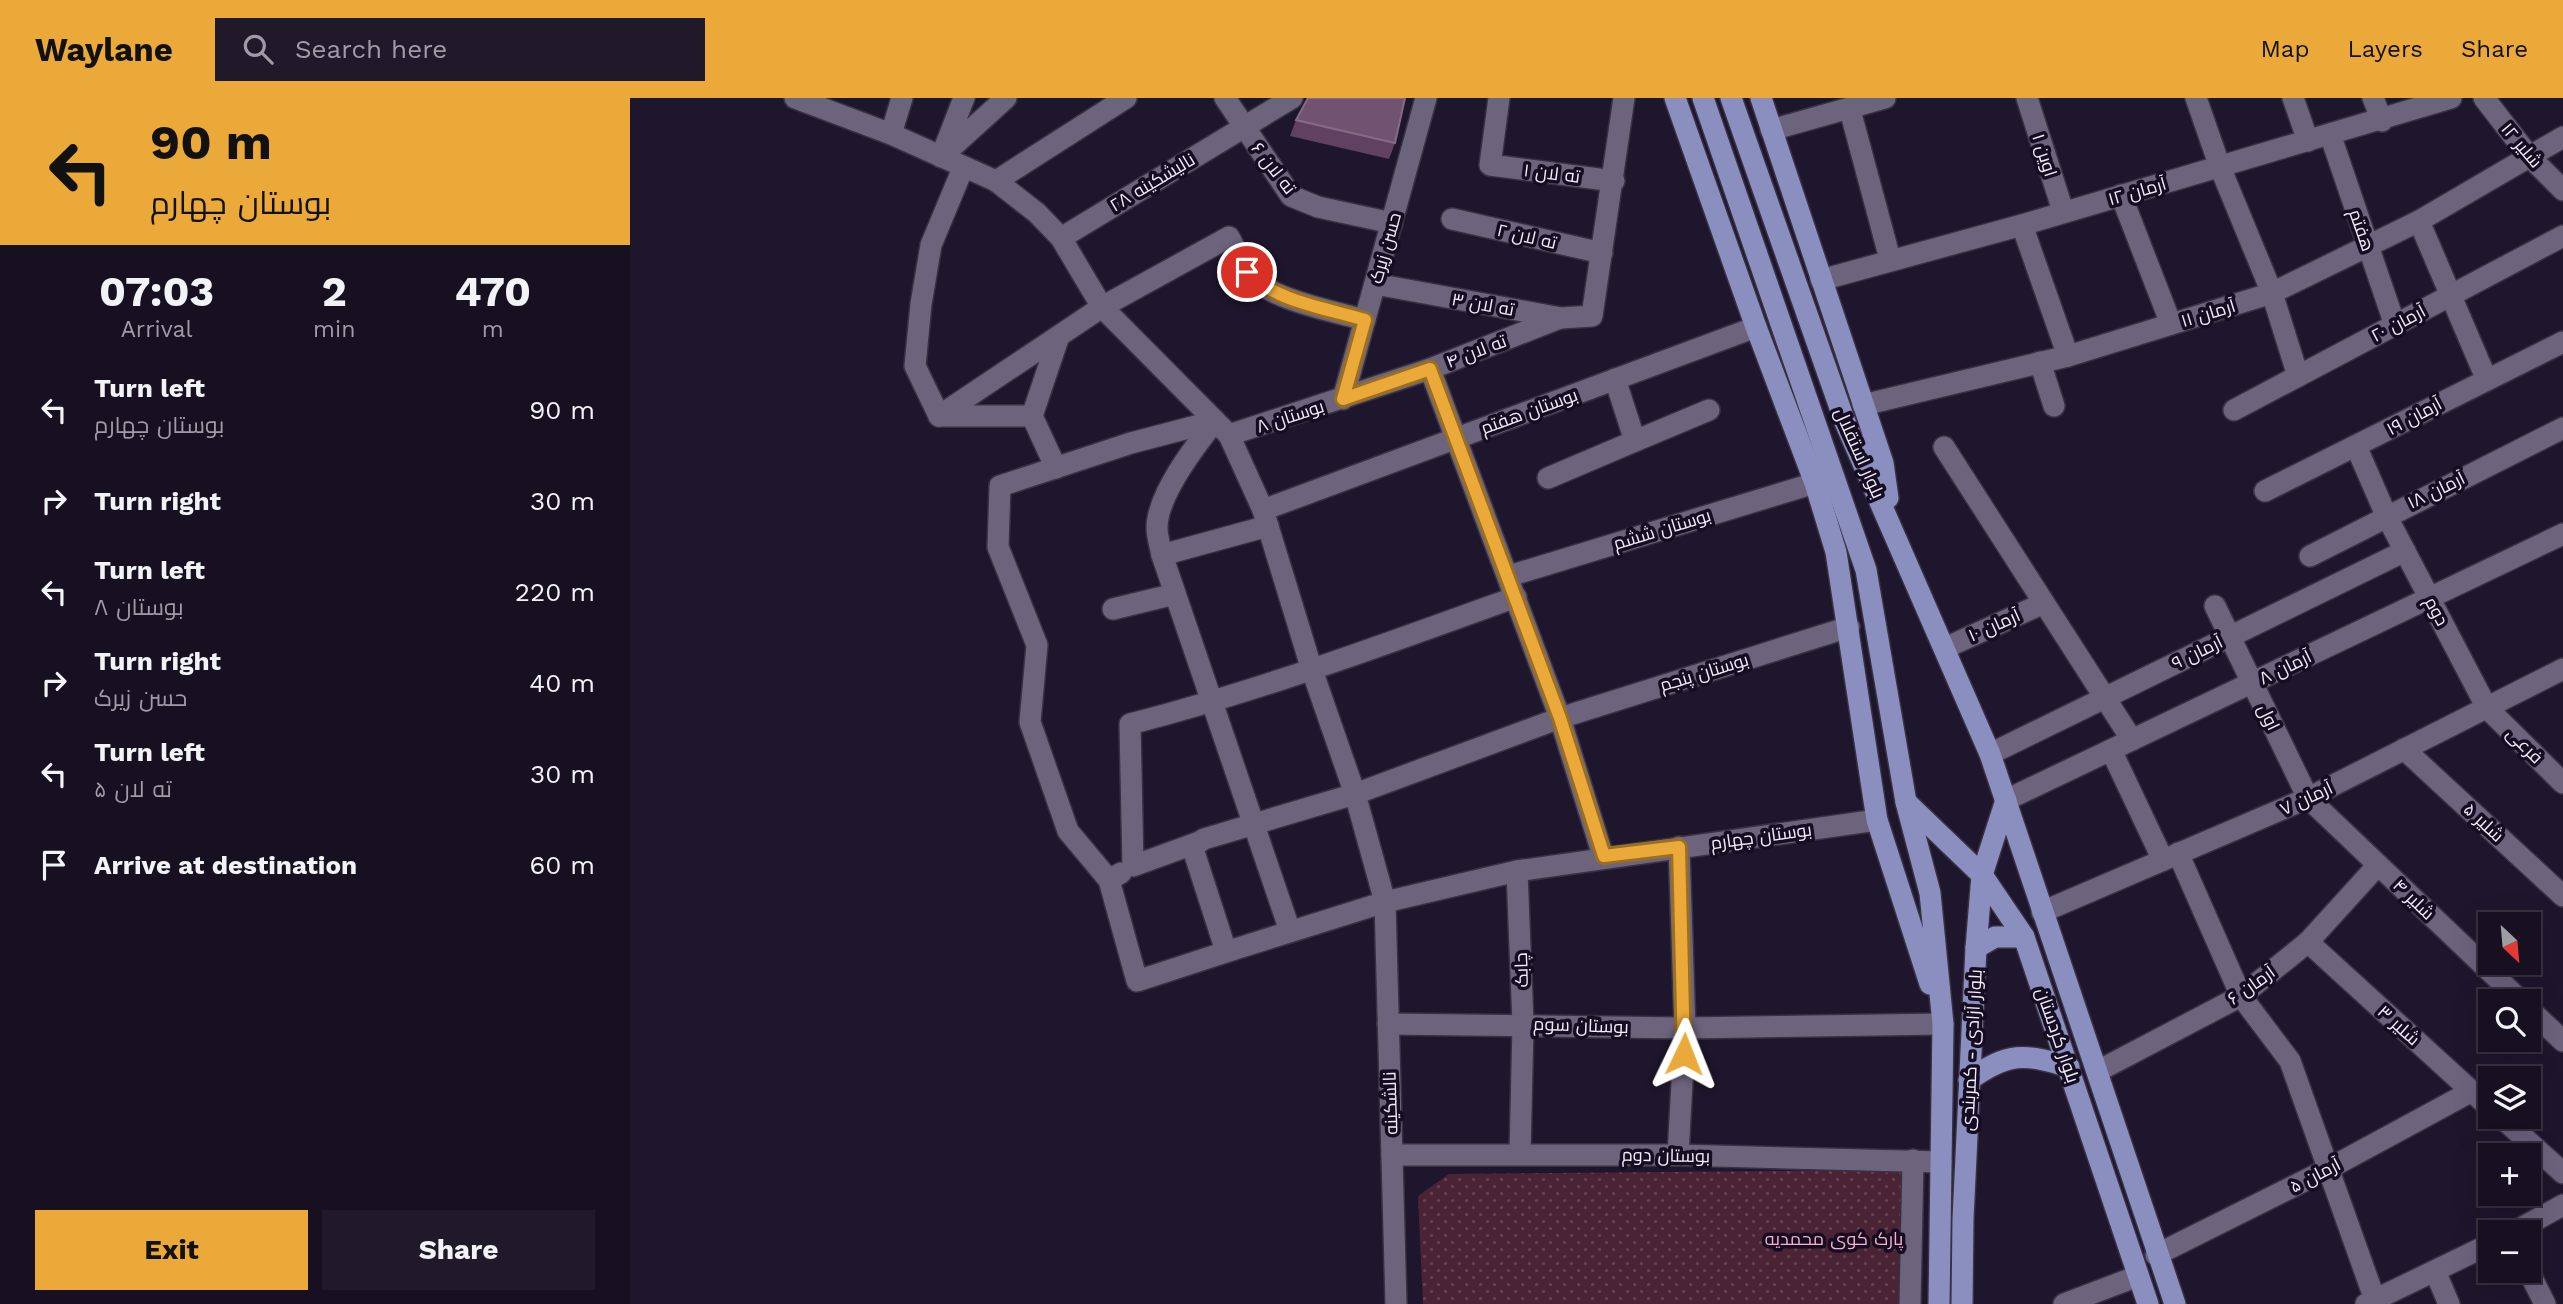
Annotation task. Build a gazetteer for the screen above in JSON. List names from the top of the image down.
{
  "streets": {
    "main road": ["بلوار استقلال", "بلوار کردستان", "بلوار آزادی - کمربندی"],
    "street": [
      "شلیر ۱۲",
      "اوین ۱",
      "ته لان ۶",
      "ته لان ۱",
      "نالیشکینه ۲۸",
      "آرمان ۱۲",
      "هفتم",
      "ته لان ۲",
      "حسن زیرک",
      "ته لان ۳",
      "آرمان ۱۱",
      "آرمان ۲۰",
      "ته لان ۴",
      "بوستان هفتم",
      "بوستان ۸",
      "آرمان ۱۹",
      "آرمان ۱۸",
      "بوستان ششم",
      "دوم",
      "آرمان ۱۰",
      "آرمان ۹",
      "آرمان ۸",
      "بوستان پنجم",
      "اول",
      "فرعی",
      "آرمان ۷",
      "شلیر ۵",
      "بوستان چهارم",
      "شلیر ۴",
      "چابک",
      "آرمان ۶",
      "بوستان سوم",
      "شلیر ۳",
      "نالشکینه",
      "بوستان دوم",
      "آرمان ۵"
    ]
  },
  "crossings": [
    ["شلیر ۱۲", "آرمان ۱۱"],
    ["اوین ۱", "آرمان ۱۲"],
    ["ته لان ۶", "نالیشکینه ۲۸"],
    ["ته لان ۶", "حسن زیرک"],
    ["آرمان ۱۲", "هفتم"],
    ["هفتم", "آرمان ۱۱"],
    ["هفتم", "آرمان ۲۰"],
    ["ته لان ۲", "ته لان ۳"],
    ["حسن زیرک", "ته لان ۳"],
    ["حسن زیرک", "بوستان ۸"],
    ["ته لان ۳", "ته لان ۴"],
    ["ته لان ۴", "بوستان ۸"],
    ["بوستان هفتم", "نالشکینه"],
    ["بوستان ۸", "بوستان پنجم"],
    ["بوستان ۸", "بوستان چهارم"],
    ["بوستان ۸", "نالشکینه"],
    ["آرمان ۱۹", "دوم"],
    ["بلوار استقلال", "آرمان ۱۰"],
    ["بلوار استقلال", "آرمان ۹"],
    ["بلوار استقلال", "آرمان ۸"],
    ["بلوار استقلال", "بلوار کردستان"],
    ["بلوار استقلال", "بلوار آزادی - کمربندی"],
    ["آرمان ۱۸", "دوم"],
    ["دوم", "آرمان ۹"],
    ["دوم", "آرمان ۸"],
    ["دوم", "فرعی"],
    ["دوم", "آرمان ۷"],
    ["آرمان ۹", "اول"],
    ["آرمان ۸", "اول"],
    ["آرمان ۸", "بلوار کردستان"],
    ["آرمان ۸", "بلوار آزادی - کمربندی"],
    ["بوستان پنجم", "بوستان چهارم"],
    ["بوستان پنجم", "نالشکینه"],
    ["اول", "آرمان ۷"],
    ["اول", "شلیر ۴"],
    ["فرعی", "آرمان ۷"],
    ["آرمان ۷", "شلیر ۵"],
    ["آرمان ۷", "شلیر ۴"],
    ["آرمان ۷", "بلوار کردستان"],
    ["بوستان چهارم", "چابک"],
    ["بوستان چهارم", "نالشکینه"],
    ["شلیر ۴", "آرمان ۶"],
    ["چابک", "بوستان سوم"],
    ["چابک", "بوستان دوم"],
    ["آرمان ۶", "شلیر ۳"],
    ["آرمان ۶", "بلوار کردستان"],
    ["بوستان سوم", "بلوار آزادی - کمربندی"],
    ["بوستان سوم", "نالشکینه"],
    ["شلیر ۳", "آرمان ۵"],
    ["بلوار کردستان", "بلوار آزادی - کمربندی"],
    ["بلوار کردستان", "آرمان ۵"],
    ["بلوار آزادی - کمربندی", "بوستان دوم"],
    ["نالشکینه", "بوستان دوم"]
  ],
  "parks": ["پارک کوی محمدیه"],
  "north": "bottom right",
  "page": {
    "header": "Waylane",
    "search": "Search here",
    "nav": ["Map", "Layers", "Share"],
    "turn": ["90 m", "بوستان چهارم"],
    "eta": [
      "07:03",
      "Arrival",
      "2",
      "min",
      "470",
      "m"
    ],
    "list": [
      {
        "name": "Turn left",
        "note": "بوستان چهارم",
        "value": "90 m"
      },
      {
        "name": "Turn right",
        "value": "30 m"
      },
      {
        "name": "Turn left",
        "note": "بوستان ۸",
        "value": "220 m"
      },
      {
        "name": "Turn right",
        "note": "حسن زیرک",
        "value": "40 m"
      },
      {
        "name": "Turn left",
        "note": "ته لان ۵",
        "value": "30 m"
      },
      {
        "name": "Arrive at destination",
        "value": "60 m"
      }
    ],
    "map_buttons": ["+", "−"],
    "buttons": ["Exit", "Share"]
  }
}
